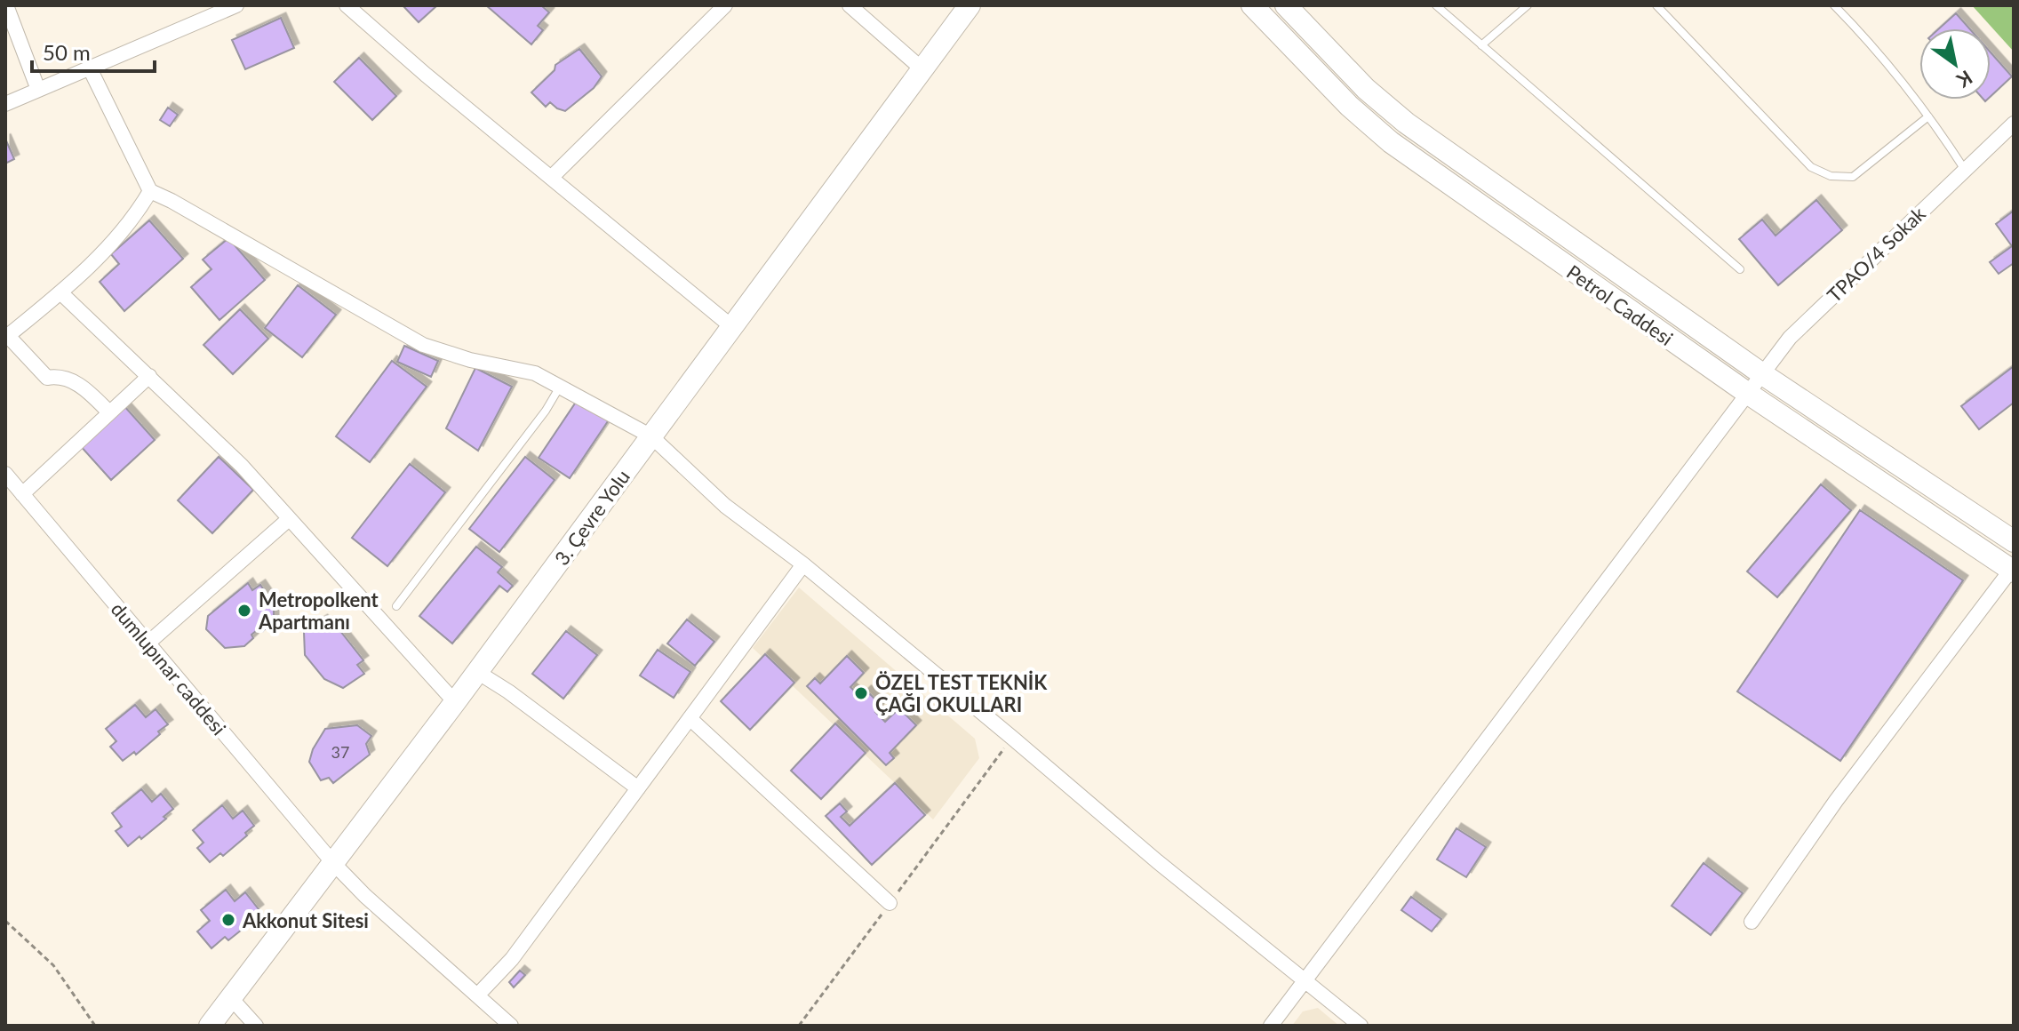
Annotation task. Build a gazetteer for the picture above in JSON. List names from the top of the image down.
{
  "streets": {
    "main road": ["Petrol Caddesi", "3. Çevre Yolu"],
    "street": ["TPAO/4 Sokak", "dumlupınar caddesi"]
  },
  "crossings": [
    ["TPAO/4 Sokak", "Petrol Caddesi"],
    ["3. Çevre Yolu", "dumlupınar caddesi"]
  ],
  "places": ["Metropolkent Apartmanı", "ÖZEL TEST TEKNİK ÇAĞI OKULLARI", "Akkonut Sitesi"],
  "house_numbers": ["37"],
  "scale_bar": "50 m",
  "north": "bottom right"
}
